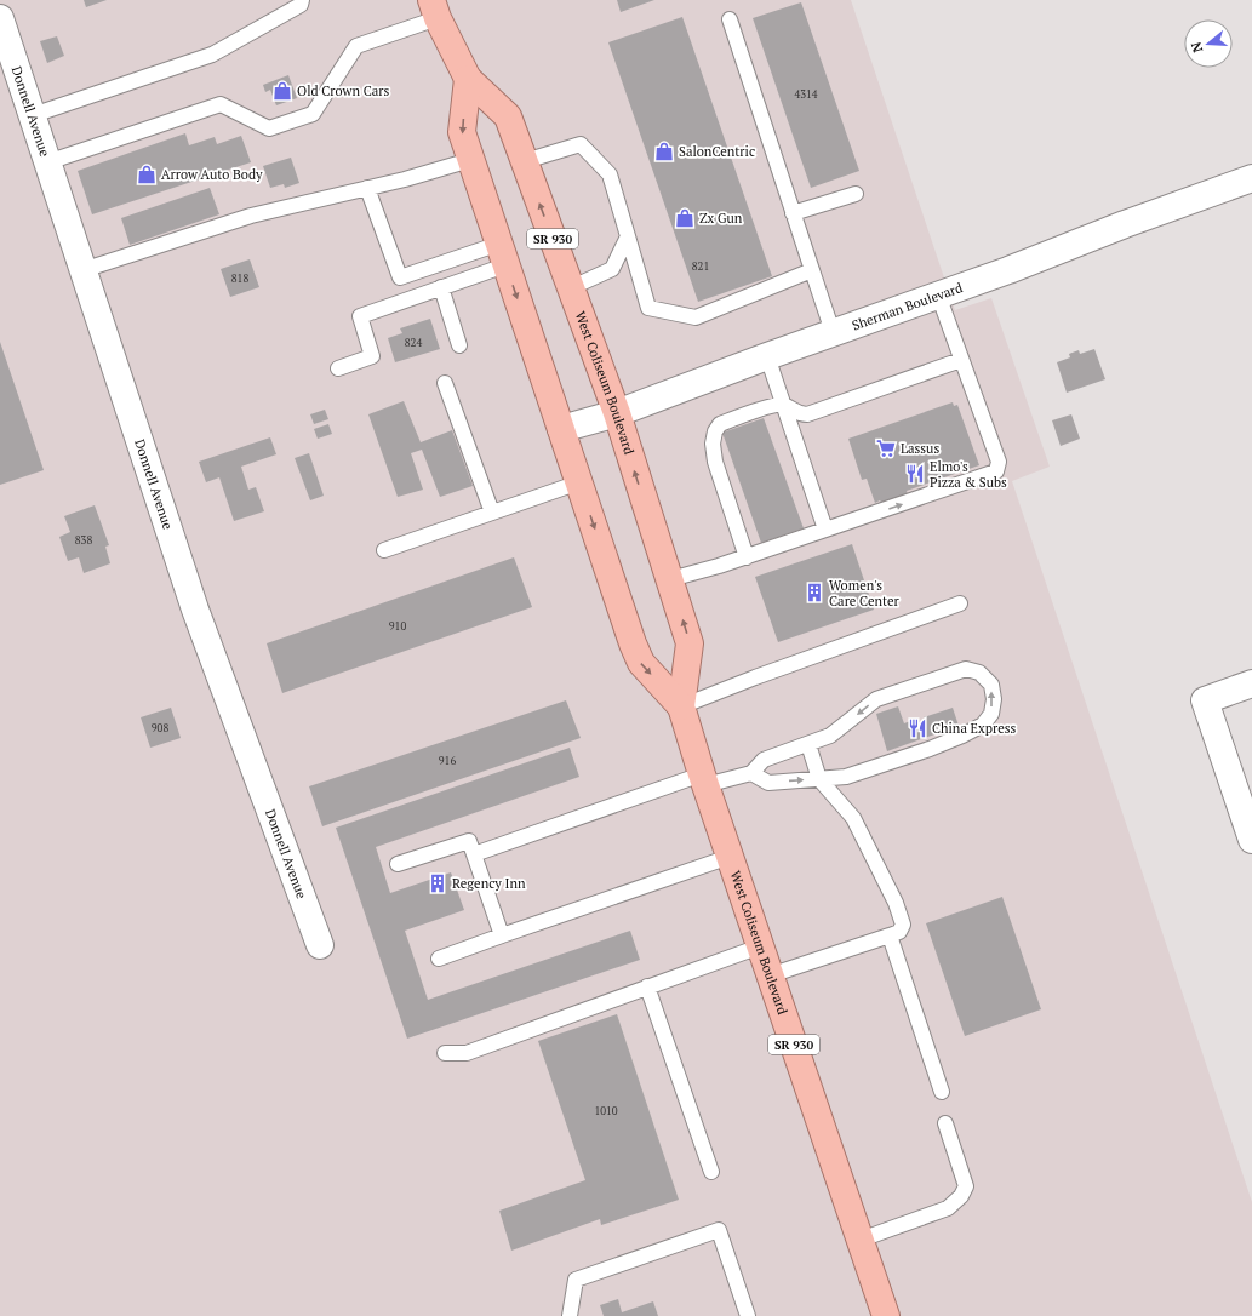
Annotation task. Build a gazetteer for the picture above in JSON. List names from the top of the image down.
{
  "streets": {
    "highway": ["SR 930", "West Coliseum Boulevard"],
    "street": ["Donnell Avenue", "Sherman Boulevard"]
  },
  "crossings": [
    ["Sherman Boulevard", "West Coliseum Boulevard"]
  ],
  "places": {
    "shop": [
      "Old Crown Cars",
      "SalonCentric",
      "Arrow Auto Body",
      "Zx Gun"
    ],
    "supermarket": ["Lassus"],
    "restaurant": ["Elmo's Pizza & Subs", "China Express"],
    "building": ["Women's Care Center", "Regency Inn"]
  },
  "house_numbers": [
    "4314",
    "821",
    "818",
    "824",
    "838",
    "910",
    "908",
    "916",
    "1010"
  ],
  "north": "left"
}
